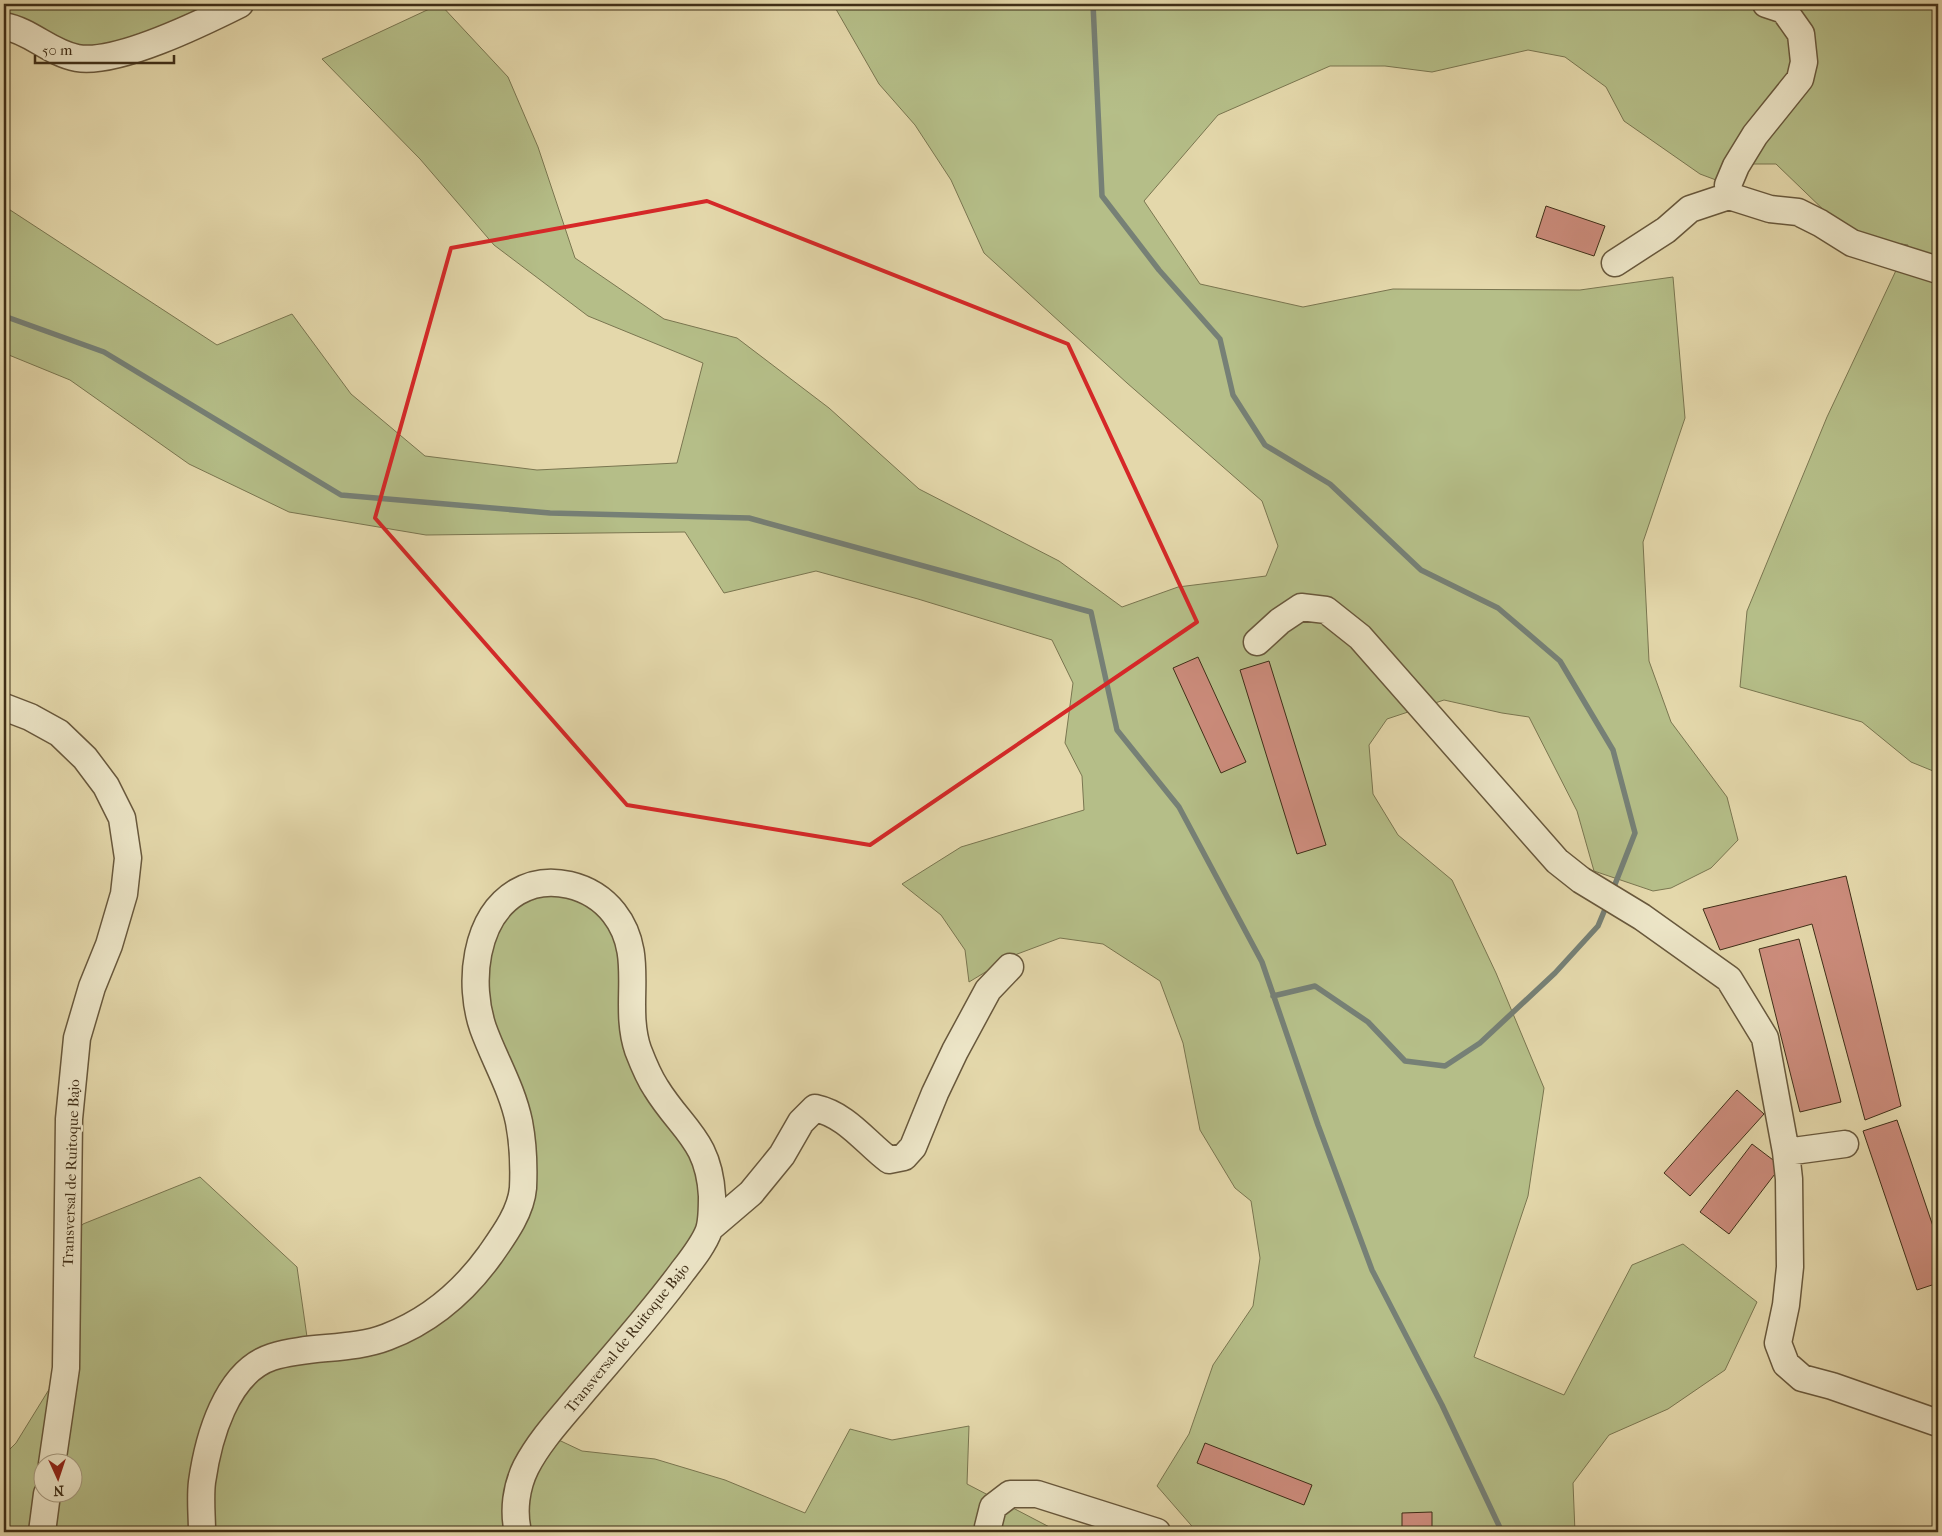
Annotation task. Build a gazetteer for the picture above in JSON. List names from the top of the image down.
{
  "streets": {
    "street": ["Transversal de Ruitoque Bajo"]
  },
  "scale_bar": "50 m",
  "north": "bottom"
}
